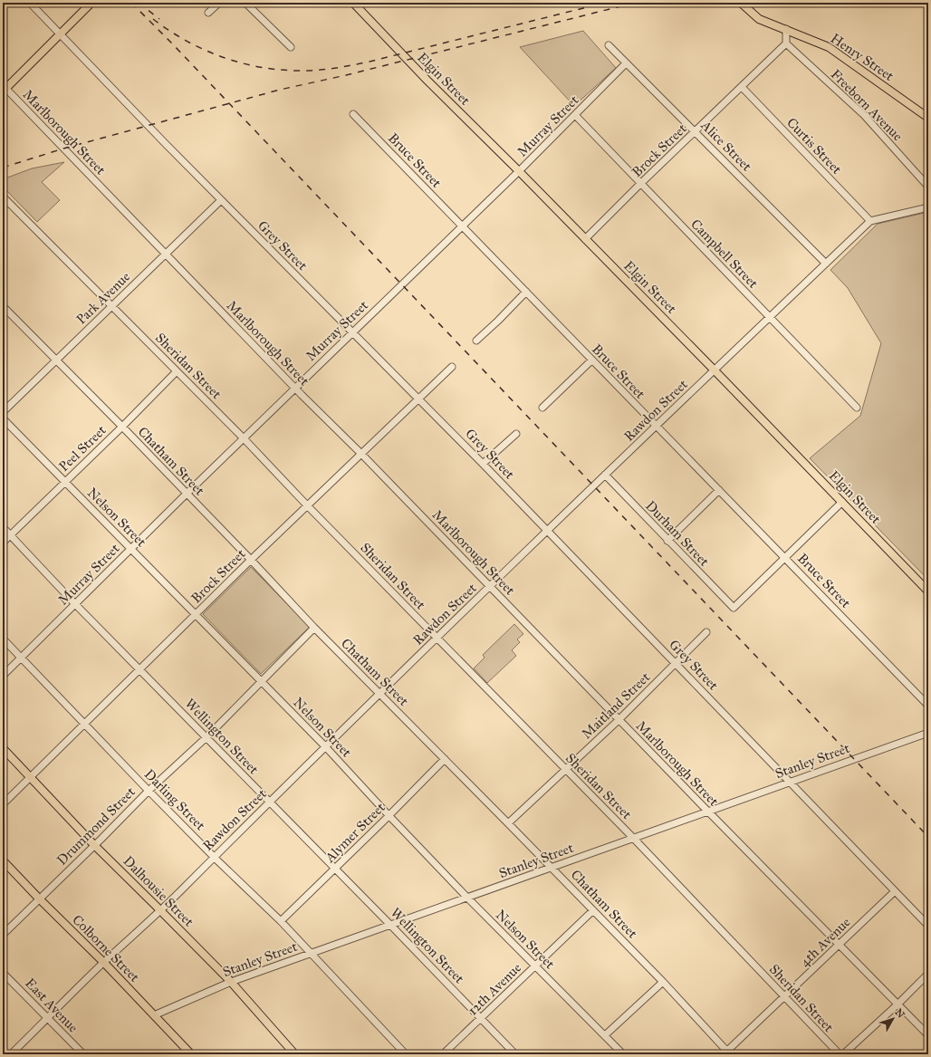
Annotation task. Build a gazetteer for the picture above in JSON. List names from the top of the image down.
{
  "streets": {
    "main road": [
      "Henry Street",
      "Elgin Street",
      "Dalhousie Street",
      "Colborne Street"
    ],
    "street": [
      "Freeborn Avenue",
      "Murray Street",
      "Marlborough Street",
      "Alice Street",
      "Curtis Street",
      "Brock Street",
      "Bruce Street",
      "Grey Street",
      "Campbell Street",
      "Park Avenue",
      "Sheridan Street",
      "Rawdon Street",
      "Peel Street",
      "Chatham Street",
      "Nelson Street",
      "Durham Street",
      "Maitland Street",
      "Wellington Street",
      "Stanley Street",
      "Darling Street",
      "Drummond Street",
      "Alymer Street",
      "4th Avenue",
      "12th Avenue",
      "East Avenue"
    ]
  },
  "crossings": [
    ["Elgin Street", "Murray Street"],
    ["Elgin Street", "Brock Street"],
    ["Elgin Street", "Rawdon Street"],
    ["Freeborn Avenue", "Brock Street"],
    ["Murray Street", "Marlborough Street"],
    ["Murray Street", "Alice Street"],
    ["Murray Street", "Bruce Street"],
    ["Murray Street", "Grey Street"],
    ["Murray Street", "Campbell Street"],
    ["Murray Street", "Sheridan Street"],
    ["Murray Street", "Chatham Street"],
    ["Murray Street", "Nelson Street"],
    ["Murray Street", "Wellington Street"],
    ["Murray Street", "Darling Street"],
    ["Marlborough Street", "Brock Street"],
    ["Marlborough Street", "Park Avenue"],
    ["Marlborough Street", "Rawdon Street"],
    ["Marlborough Street", "Maitland Street"],
    ["Marlborough Street", "Stanley Street"],
    ["Marlborough Street", "4th Avenue"],
    ["Alice Street", "Brock Street"],
    ["Alice Street", "Rawdon Street"],
    ["Curtis Street", "Brock Street"],
    ["Curtis Street", "Rawdon Street"],
    ["Brock Street", "Grey Street"],
    ["Brock Street", "Campbell Street"],
    ["Brock Street", "Sheridan Street"],
    ["Brock Street", "Chatham Street"],
    ["Brock Street", "Nelson Street"],
    ["Brock Street", "Wellington Street"],
    ["Brock Street", "Darling Street"],
    ["Brock Street", "Dalhousie Street"],
    ["Bruce Street", "Rawdon Street"],
    ["Bruce Street", "Durham Street"],
    ["Grey Street", "Park Avenue"],
    ["Grey Street", "Rawdon Street"],
    ["Grey Street", "Maitland Street"],
    ["Grey Street", "Stanley Street"],
    ["Grey Street", "4th Avenue"],
    ["Campbell Street", "Rawdon Street"],
    ["Park Avenue", "Sheridan Street"],
    ["Park Avenue", "Chatham Street"],
    ["Sheridan Street", "Rawdon Street"],
    ["Sheridan Street", "Peel Street"],
    ["Sheridan Street", "Maitland Street"],
    ["Sheridan Street", "Stanley Street"],
    ["Sheridan Street", "4th Avenue"],
    ["Rawdon Street", "Chatham Street"],
    ["Rawdon Street", "Nelson Street"],
    ["Rawdon Street", "Durham Street"],
    ["Rawdon Street", "Wellington Street"],
    ["Rawdon Street", "Darling Street"],
    ["Rawdon Street", "Dalhousie Street"],
    ["Rawdon Street", "Colborne Street"],
    ["Rawdon Street", "East Avenue"],
    ["Peel Street", "Chatham Street"],
    ["Peel Street", "Nelson Street"],
    ["Peel Street", "Wellington Street"],
    ["Chatham Street", "Maitland Street"],
    ["Chatham Street", "Stanley Street"],
    ["Chatham Street", "Drummond Street"],
    ["Chatham Street", "Alymer Street"],
    ["Chatham Street", "4th Avenue"],
    ["Chatham Street", "12th Avenue"],
    ["Nelson Street", "Stanley Street"],
    ["Nelson Street", "Drummond Street"],
    ["Nelson Street", "Alymer Street"],
    ["Nelson Street", "12th Avenue"],
    ["Wellington Street", "Stanley Street"],
    ["Wellington Street", "Drummond Street"],
    ["Wellington Street", "Alymer Street"],
    ["Wellington Street", "12th Avenue"],
    ["Stanley Street", "Darling Street"],
    ["Stanley Street", "Dalhousie Street"],
    ["Stanley Street", "Colborne Street"],
    ["Darling Street", "Drummond Street"],
    ["Darling Street", "Alymer Street"],
    ["Drummond Street", "Dalhousie Street"],
    ["Drummond Street", "Colborne Street"]
  ],
  "north": "top right"
}
